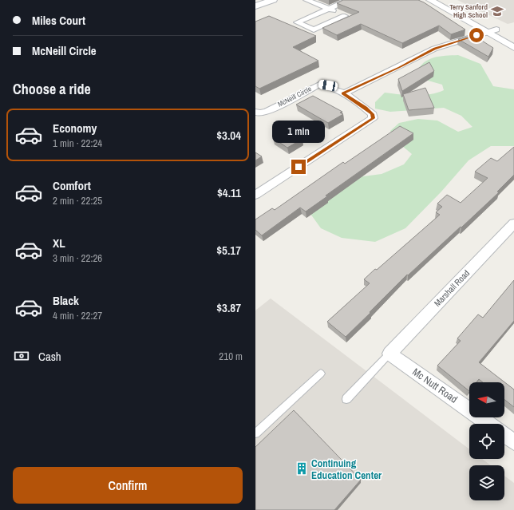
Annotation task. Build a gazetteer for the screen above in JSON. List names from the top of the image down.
{
  "streets": {
    "street": ["McNeill Circle", "Marshall Road", "Mc Nutt Road"]
  },
  "crossings": [
    ["Marshall Road", "Mc Nutt Road"]
  ],
  "places": {
    "school or university": ["Terry Sanford High School"],
    "building": ["Continuing Education Center"]
  },
  "north": "left",
  "page": {
    "banner": ["Miles Court", "McNeill Circle"],
    "heading": "Choose a ride",
    "list": [
      {
        "name": "Economy",
        "note": "1 min · 22:24",
        "value": "$3.04"
      },
      {
        "name": "Comfort",
        "note": "2 min · 22:25",
        "value": "$4.11"
      },
      {
        "name": "XL",
        "note": "3 min · 22:26",
        "value": "$5.17"
      },
      {
        "name": "Black",
        "note": "4 min · 22:27",
        "value": "$3.87"
      }
    ],
    "bubble": "1 min",
    "pay": ["Cash", "210 m"],
    "buttons": "Confirm"
  }
}
